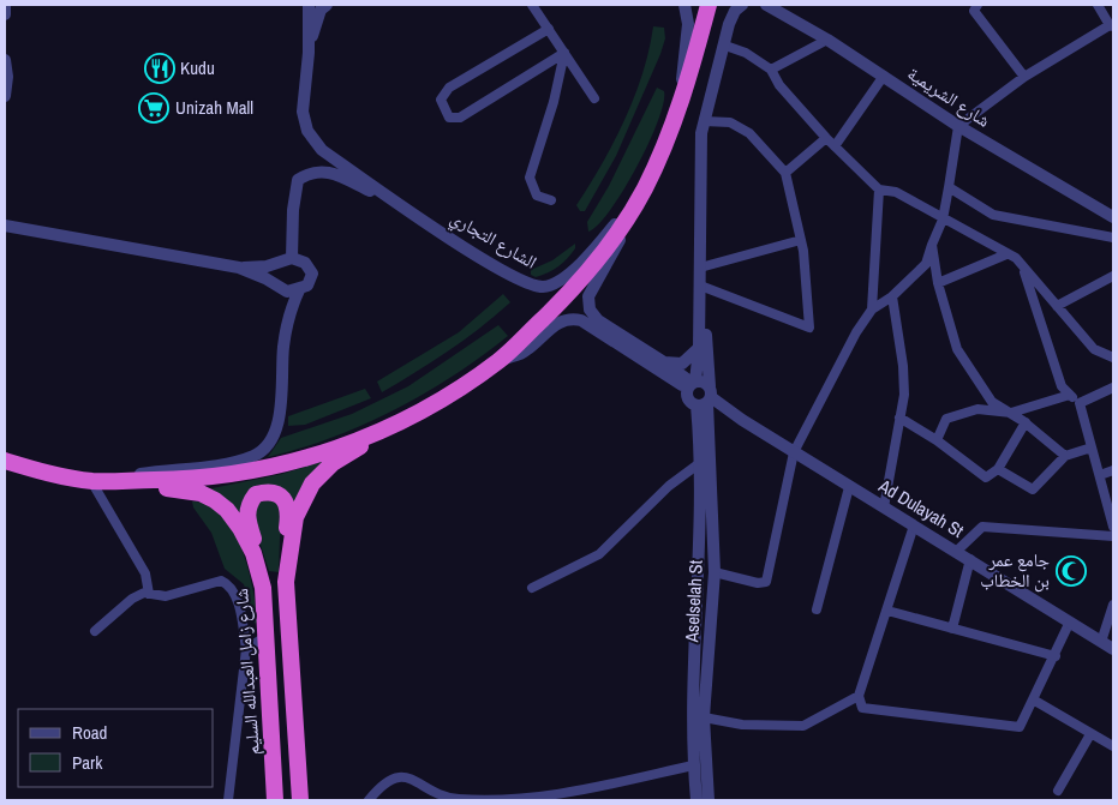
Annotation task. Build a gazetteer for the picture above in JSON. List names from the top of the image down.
{
  "streets": {
    "highway": ["شارع زامل العبدالله السليم"],
    "street": [
      "شارع الشريمية",
      "الشارع التجاري",
      "Ad Dulayah St",
      "Aselselah St"
    ]
  },
  "crossings": [
    ["Ad Dulayah St", "Aselselah St"]
  ],
  "places": {
    "restaurant": ["Kudu"],
    "supermarket": ["Unizah Mall"],
    "mosque": ["جامع عمر بن الخطاب"]
  },
  "legend": ["Road", "Park"]
}
